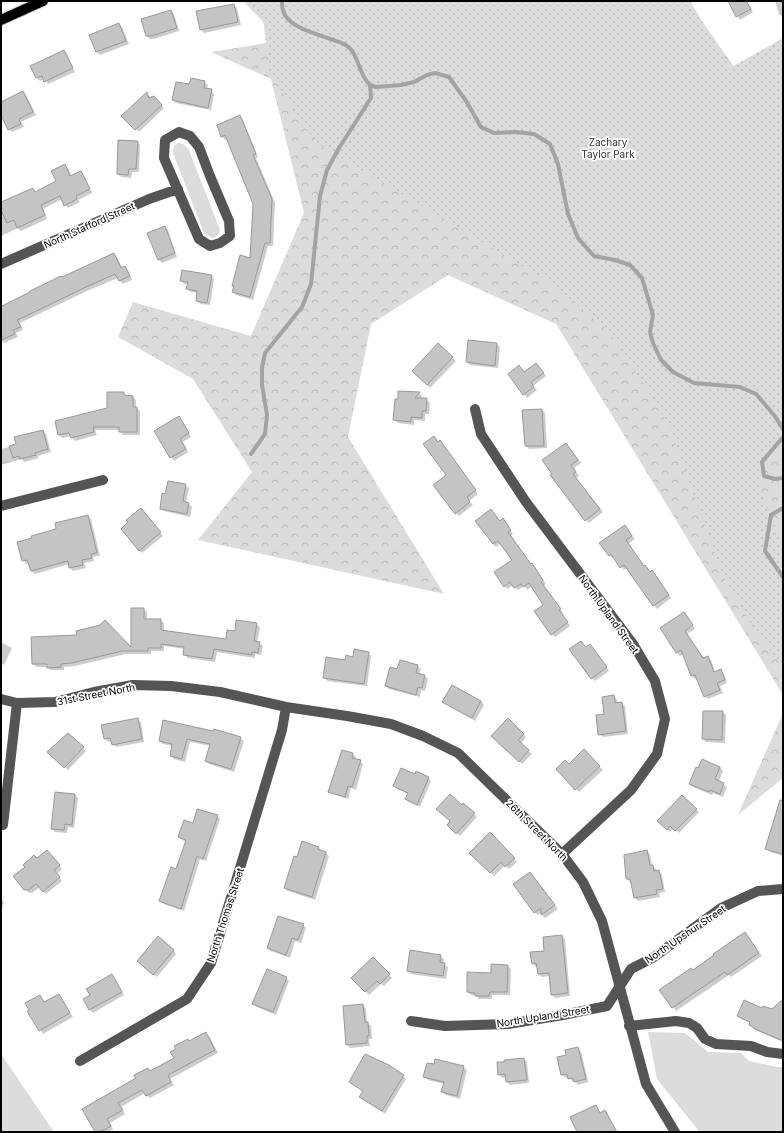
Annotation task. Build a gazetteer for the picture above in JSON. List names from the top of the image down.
{
  "streets": {
    "street": [
      "North Stafford Street",
      "North Upland Street",
      "31st Street North",
      "26th Street North",
      "North Thomas Street",
      "North Upshur Street"
    ]
  },
  "crossings": [
    ["North Upland Street", "26th Street North"],
    ["North Upland Street", "North Upshur Street"],
    ["31st Street North", "26th Street North"],
    ["31st Street North", "North Thomas Street"],
    ["26th Street North", "North Thomas Street"],
    ["26th Street North", "North Upshur Street"]
  ],
  "parks": ["Zachary Taylor Park"]
}
